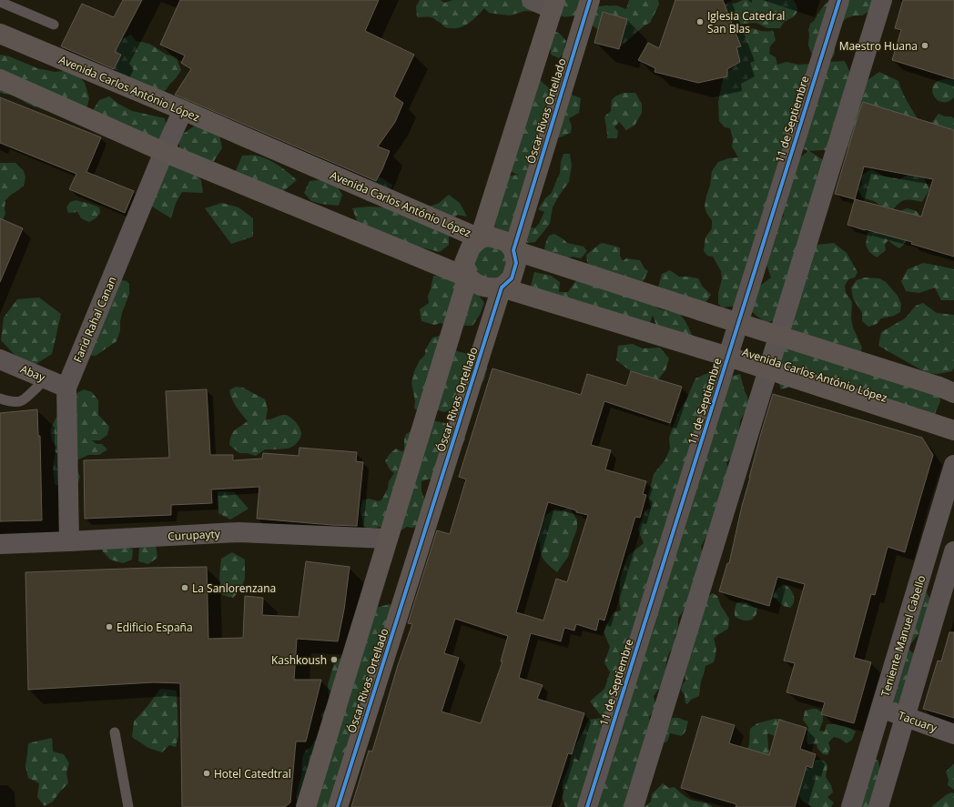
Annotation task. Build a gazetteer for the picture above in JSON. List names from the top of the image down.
{
  "streets": {
    "main road": ["Avenida Carlos António López", "Óscar Rivas Ortellado"],
    "street": [
      "11 de Septiembre",
      "Farid Rahal Canan",
      "Abay",
      "Curupayty",
      "Teniente Manuel Cabello",
      "Tacuary"
    ]
  },
  "crossings": [
    ["Avenida Carlos António López", "Óscar Rivas Ortellado"],
    ["Avenida Carlos António López", "11 de Septiembre"],
    ["Avenida Carlos António López", "Farid Rahal Canan"],
    ["Óscar Rivas Ortellado", "Curupayty"],
    ["Farid Rahal Canan", "Abay"],
    ["Farid Rahal Canan", "Curupayty"],
    ["Teniente Manuel Cabello", "Tacuary"]
  ],
  "places": [
    "Iglesia Catedral San Blas",
    "Maestro Huana",
    "La Sanlorenzana",
    "Edificio España",
    "Kashkoush",
    "Hotel Catedtral"
  ]
}
